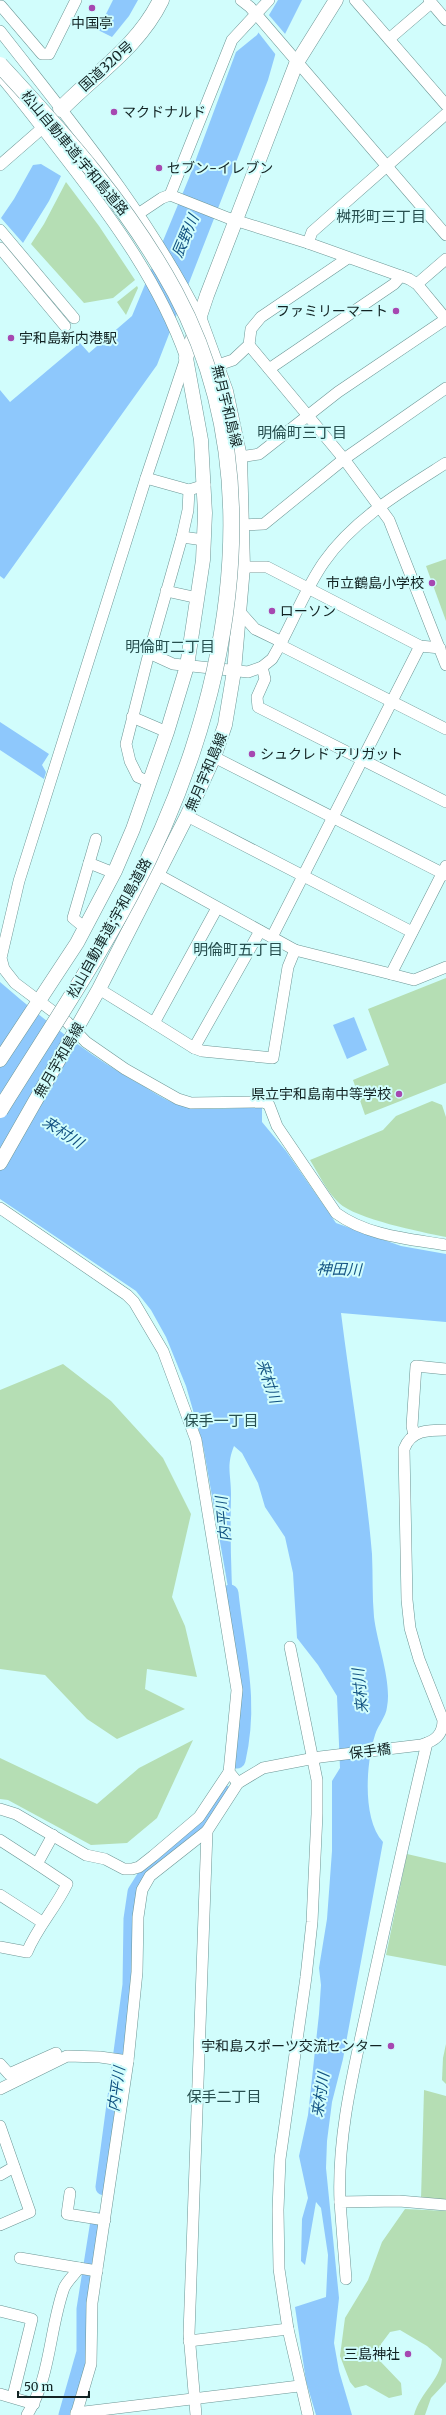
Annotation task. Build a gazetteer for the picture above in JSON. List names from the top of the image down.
{
  "streets": {
    "highway": ["国道320号", "松山自動車道;宇和島道路"],
    "main road": ["無月宇和島線"],
    "street": ["保手橋"]
  },
  "districts": [
    "桝形町三丁目",
    "明倫町三丁目",
    "明倫町二丁目",
    "明倫町五丁目",
    "保手一丁目",
    "保手二丁目"
  ],
  "water": [
    "辰野川",
    "来村川",
    "神田川",
    "内平川"
  ],
  "places": [
    "中国亭",
    "マクドナルド",
    "セブン-イレブン",
    "ファミリーマート",
    "宇和島新内港駅",
    "市立鶴島小学校",
    "ローソン",
    "シュクレド アリガット",
    "県立宇和島南中等学校",
    "宇和島スポーツ交流センター",
    "三島神社"
  ],
  "scale_bar": "50 m"
}
